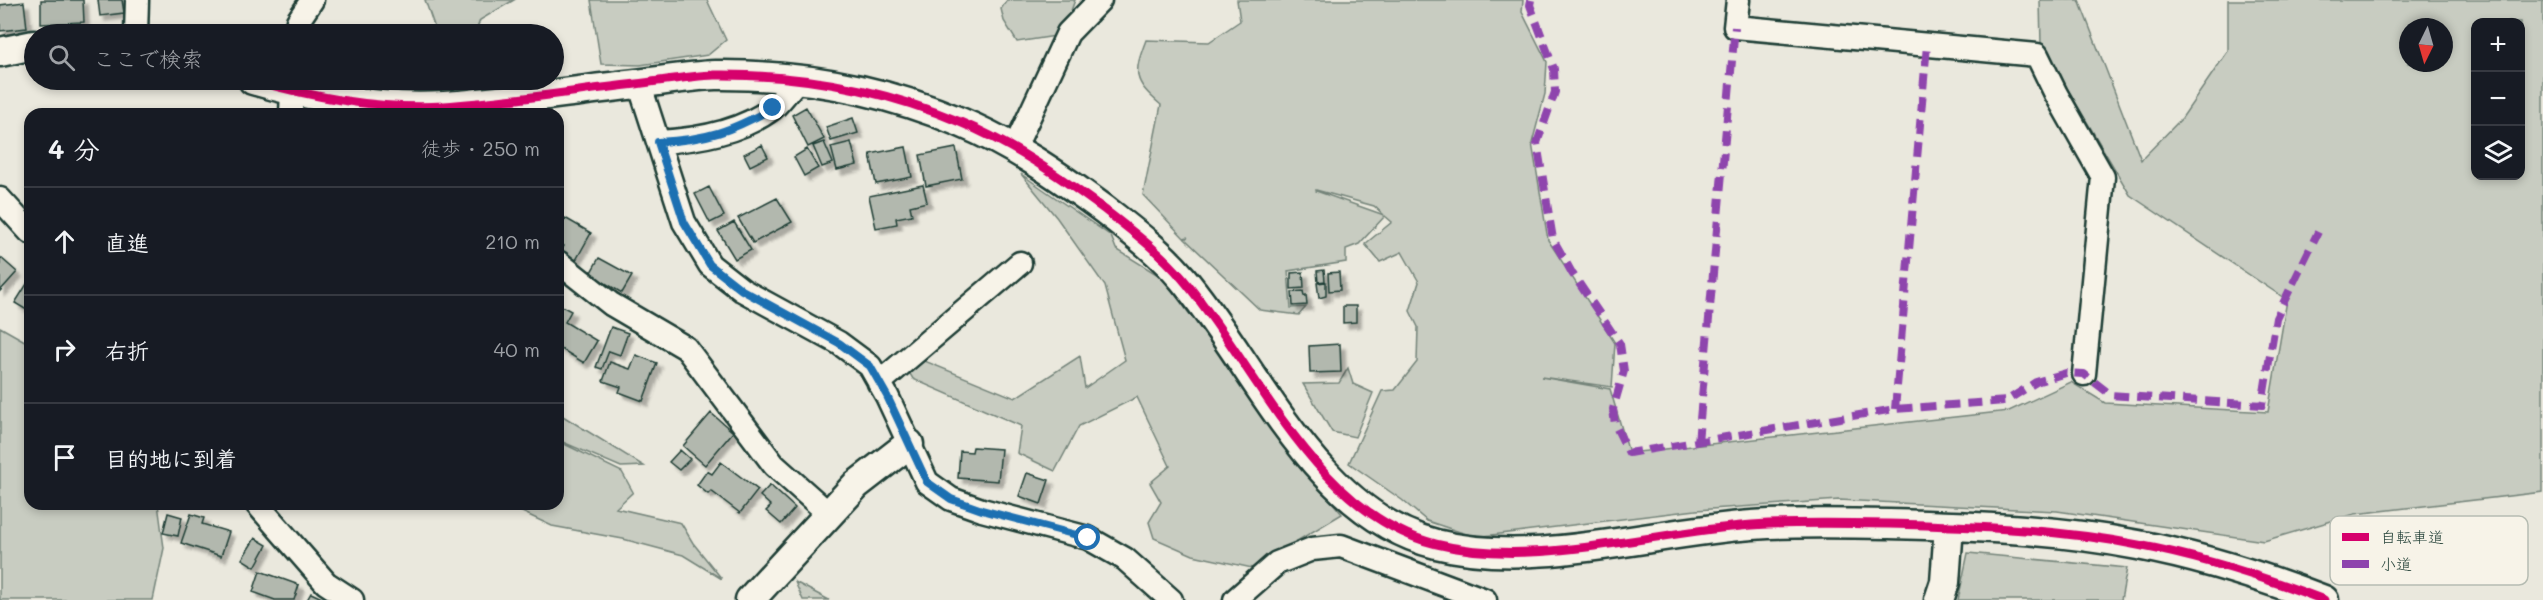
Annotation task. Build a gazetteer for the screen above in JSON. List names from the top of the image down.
{
  "legend": ["自転車道", "小道"],
  "north": "bottom",
  "page": {
    "map_buttons": ["+", "−"],
    "search": "ここで検索",
    "heading": ["4 分", "徒歩 · 250 m"],
    "list": [
      ["直進", "210 m"],
      ["右折", "40 m"],
      "目的地に到着"
    ]
  }
}
